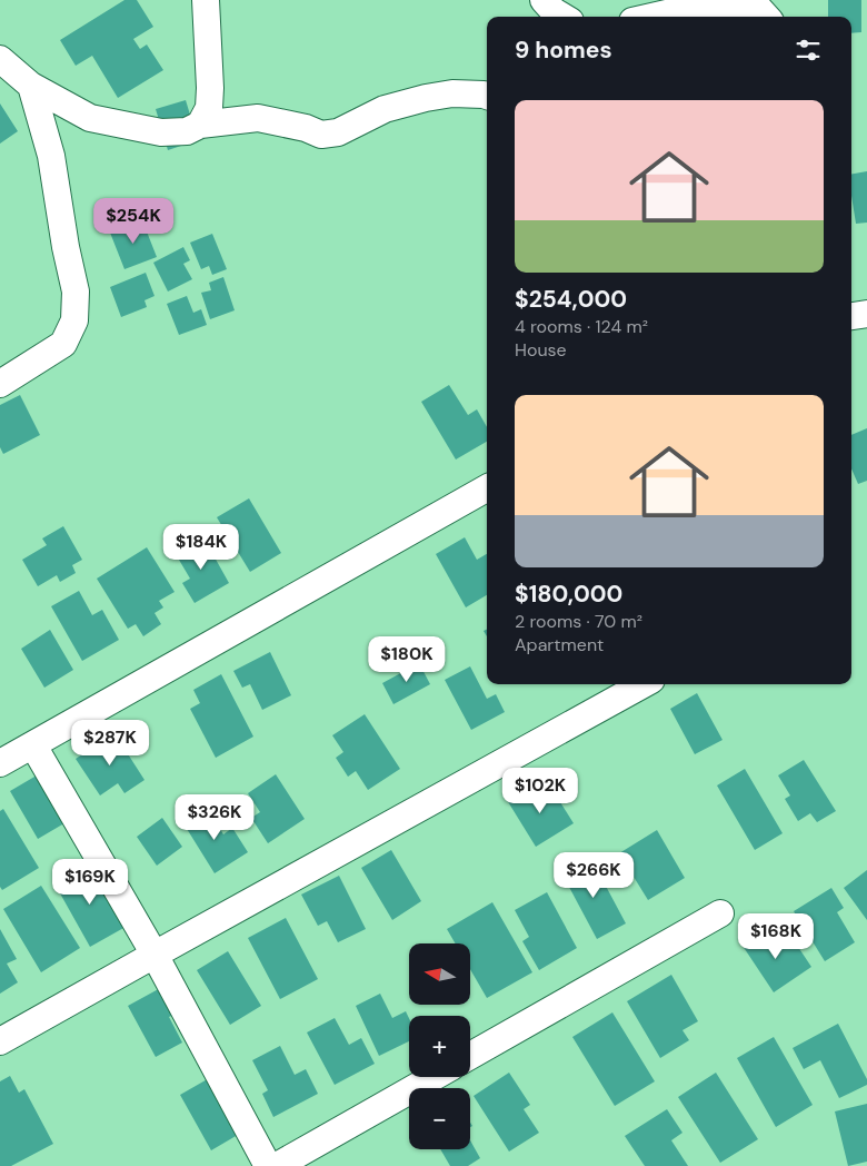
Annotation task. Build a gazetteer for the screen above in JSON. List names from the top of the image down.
{
  "north": "left",
  "page": {
    "heading": "9 homes",
    "list": [
      {
        "name": "$254,000",
        "note": "4 rooms · 124 m² · House"
      },
      {
        "name": "$180,000",
        "note": "2 rooms · 70 m² · Apartment"
      }
    ],
    "price": [
      "$254K",
      "$184K",
      "$180K",
      "$287K",
      "$102K",
      "$326K",
      "$266K",
      "$169K",
      "$168K"
    ],
    "map_buttons": ["+", "−"]
  }
}
